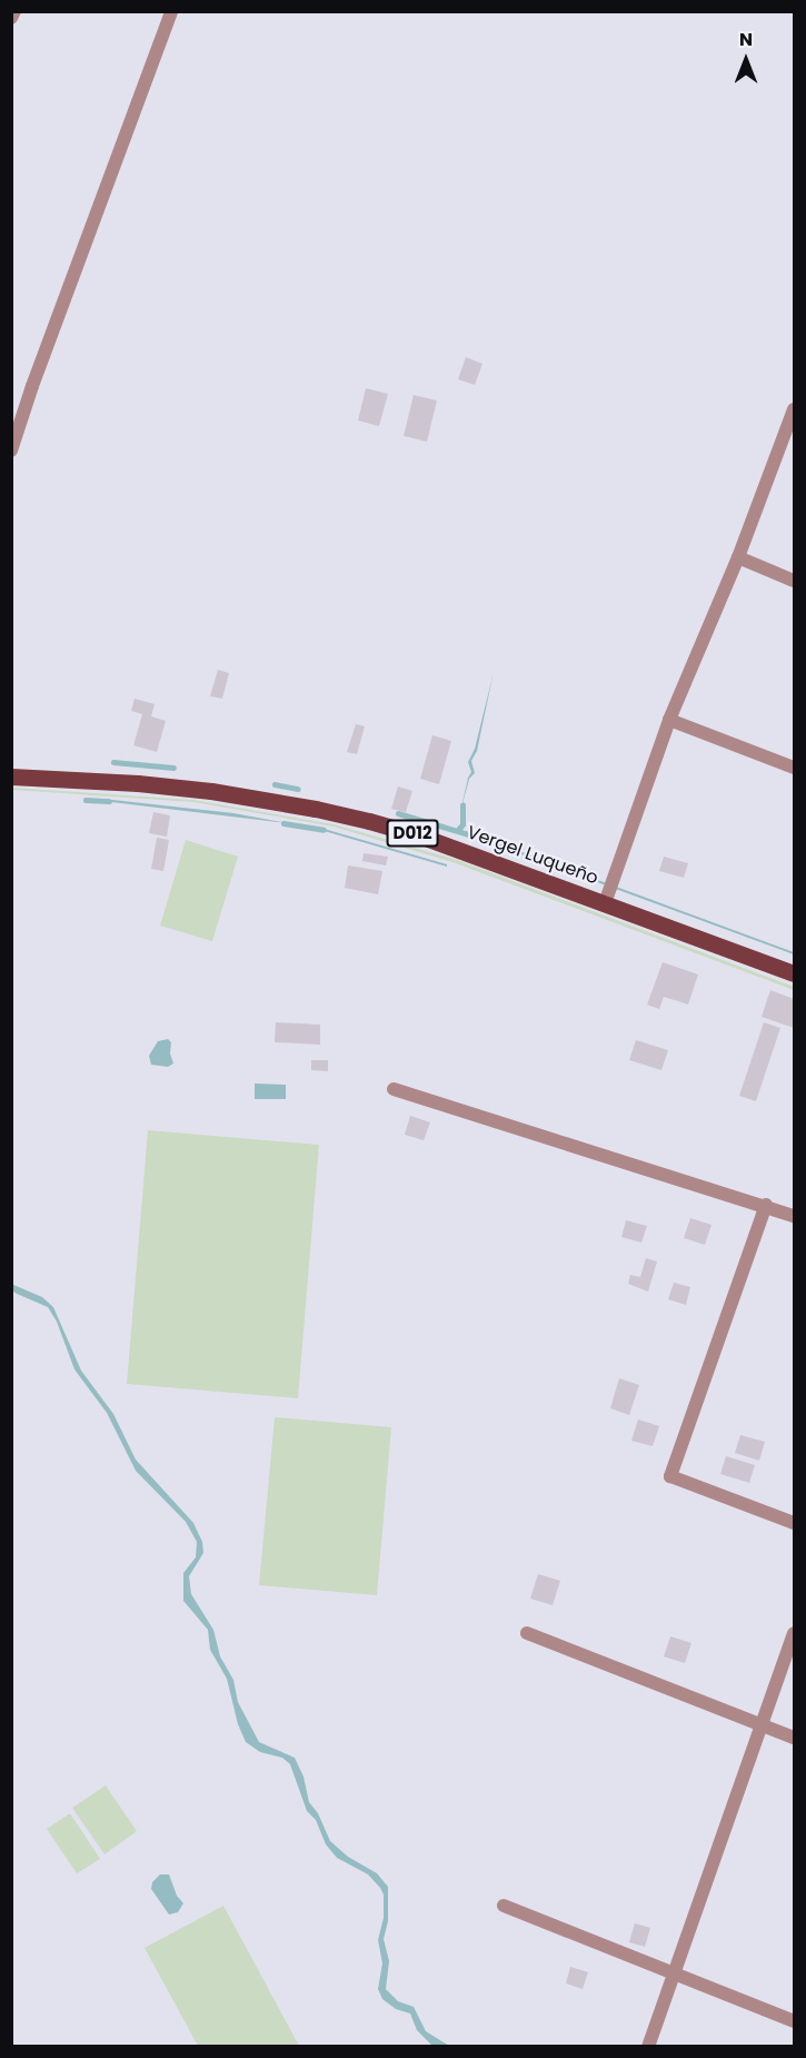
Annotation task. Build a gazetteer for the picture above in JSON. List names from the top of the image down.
{
  "streets": {
    "main road": ["D012", "Vergel Luqueño"]
  },
  "north": "top"
}
